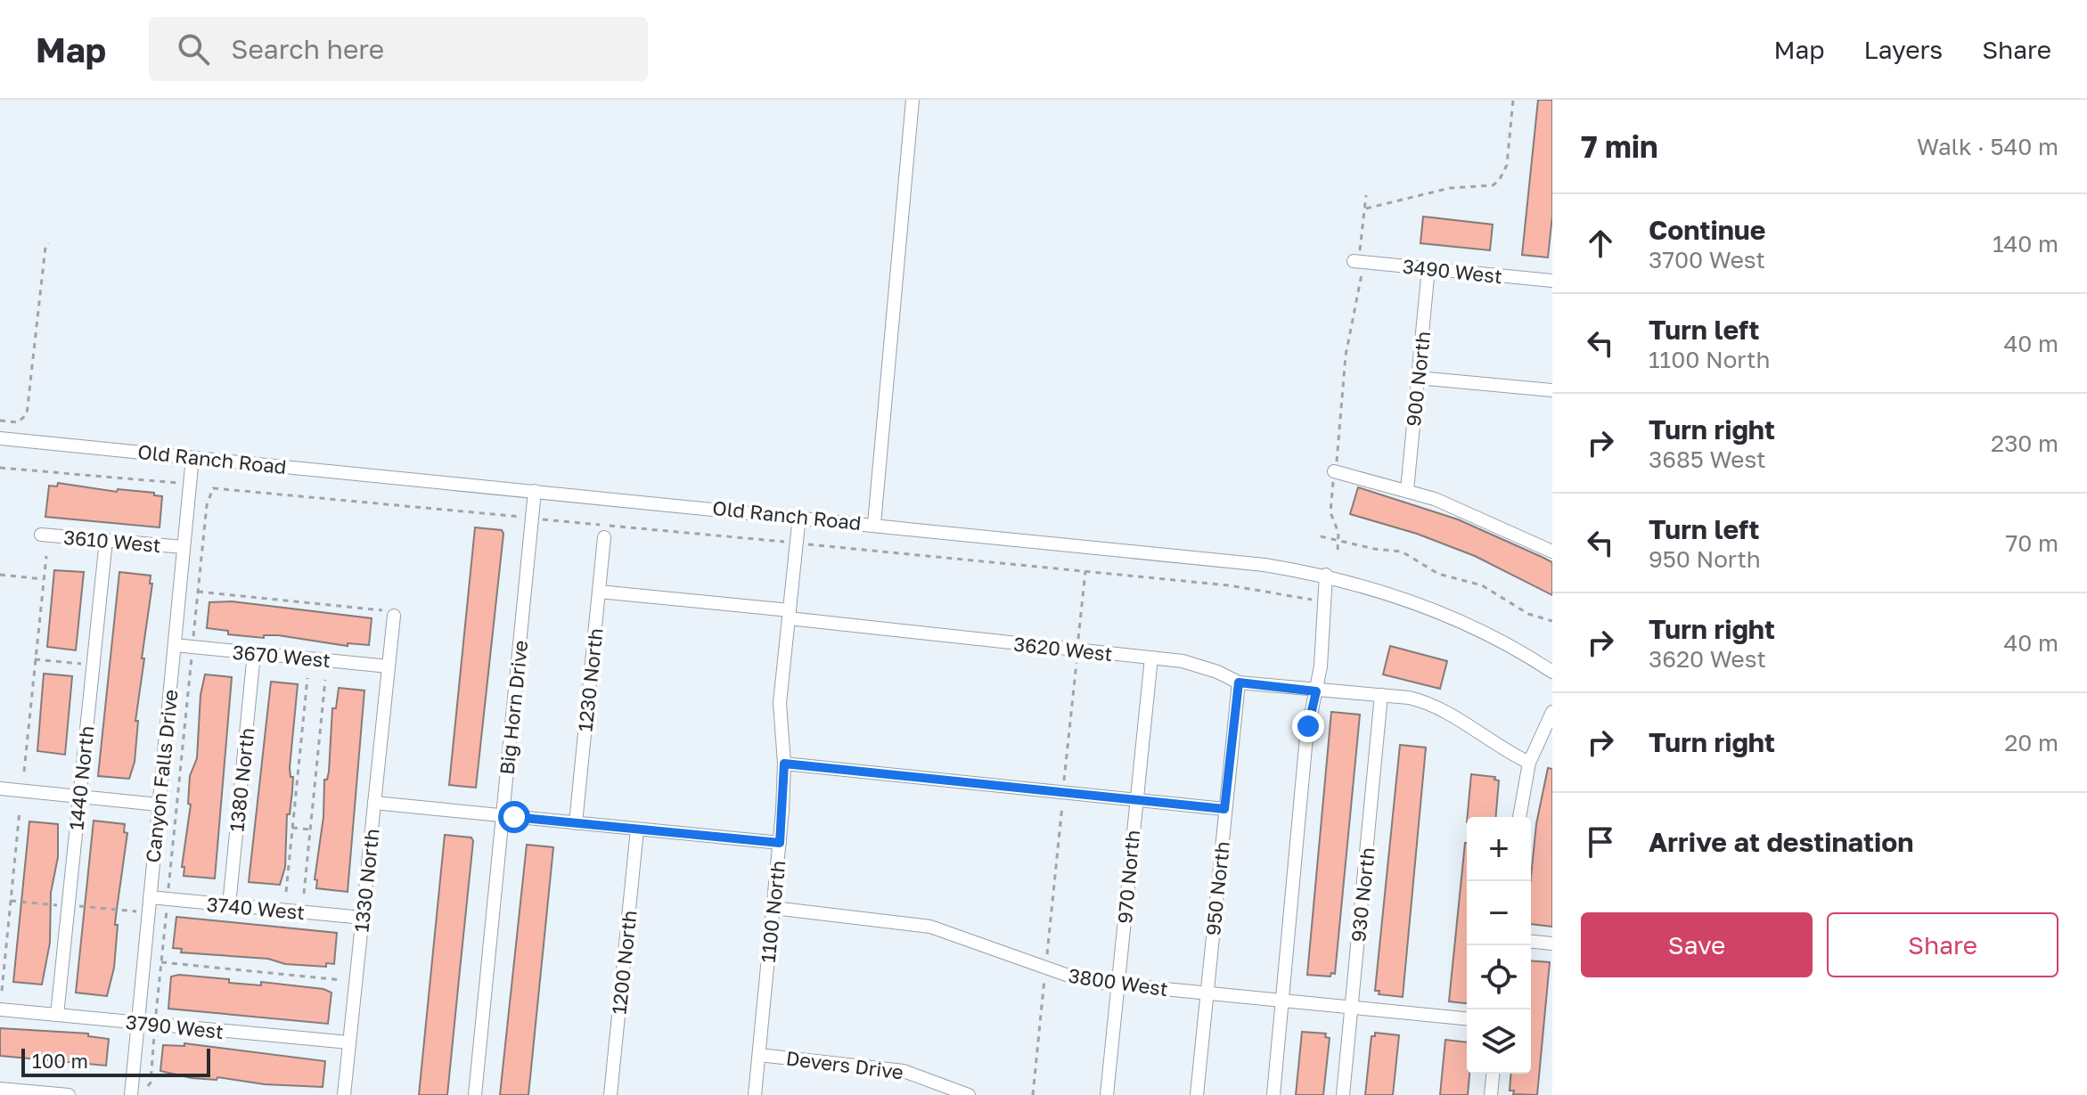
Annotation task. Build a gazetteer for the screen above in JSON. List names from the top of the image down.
{
  "streets": {
    "street": [
      "3490 West",
      "900 North",
      "Old Ranch Road",
      "3610 West",
      "3620 West",
      "3670 West",
      "1230 North",
      "Big Horn Drive",
      "Canyon Falls Drive",
      "1440 North",
      "1380 North",
      "970 North",
      "1330 North",
      "950 North",
      "930 North",
      "3740 West",
      "1100 North",
      "1200 North",
      "3800 West",
      "3790 West",
      "Devers Drive"
    ]
  },
  "crossings": [
    ["3490 West", "900 North"],
    ["Old Ranch Road", "Big Horn Drive"],
    ["Old Ranch Road", "Canyon Falls Drive"],
    ["Old Ranch Road", "1100 North"],
    ["3610 West", "Canyon Falls Drive"],
    ["3610 West", "1440 North"],
    ["3620 West", "1230 North"],
    ["3620 West", "970 North"],
    ["3620 West", "950 North"],
    ["3620 West", "930 North"],
    ["3620 West", "1100 North"],
    ["3670 West", "Canyon Falls Drive"],
    ["3670 West", "1380 North"],
    ["3670 West", "1330 North"],
    ["Canyon Falls Drive", "3740 West"],
    ["Canyon Falls Drive", "3790 West"],
    ["1440 North", "3790 West"],
    ["1380 North", "3740 West"],
    ["970 North", "3800 West"],
    ["1330 North", "3740 West"],
    ["1330 North", "3790 West"],
    ["950 North", "3800 West"],
    ["930 North", "3800 West"],
    ["1100 North", "3800 West"],
    ["1100 North", "Devers Drive"]
  ],
  "scale_bar": "100 m",
  "page": {
    "header": "Map",
    "search": "Search here",
    "nav": ["Map", "Layers", "Share"],
    "heading": ["7 min", "Walk · 540 m"],
    "list": [
      ["Continue", "3700 West", "140 m"],
      ["Turn left", "1100 North", "40 m"],
      ["Turn right", "3685 West", "230 m"],
      ["Turn left", "950 North", "70 m"],
      ["Turn right", "3620 West", "40 m"],
      ["Turn right", "20 m"],
      "Arrive at destination"
    ],
    "map_buttons": ["+", "−"],
    "buttons": ["Save", "Share"],
    "scale": "100 m"
  }
}
